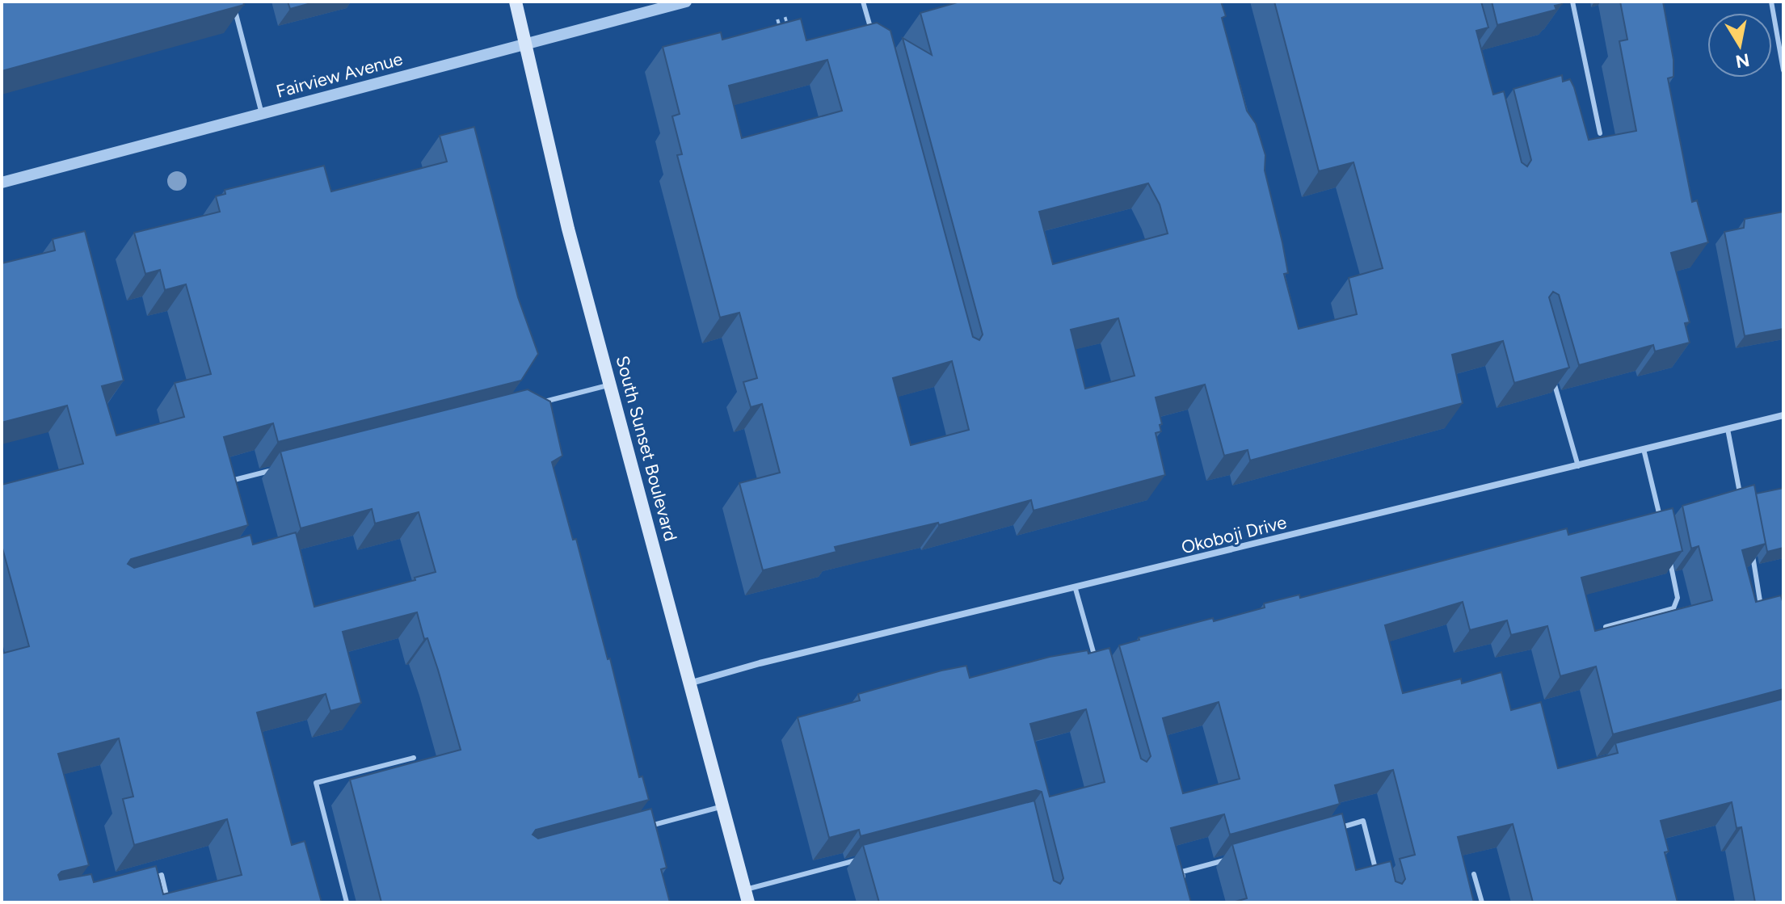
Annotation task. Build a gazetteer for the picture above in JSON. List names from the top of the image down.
{
  "streets": {
    "main road": ["South Sunset Boulevard"],
    "street": ["Fairview Avenue", "Okoboji Drive"]
  },
  "crossings": [
    ["Fairview Avenue", "South Sunset Boulevard"],
    ["South Sunset Boulevard", "Okoboji Drive"]
  ],
  "north": "bottom"
}
